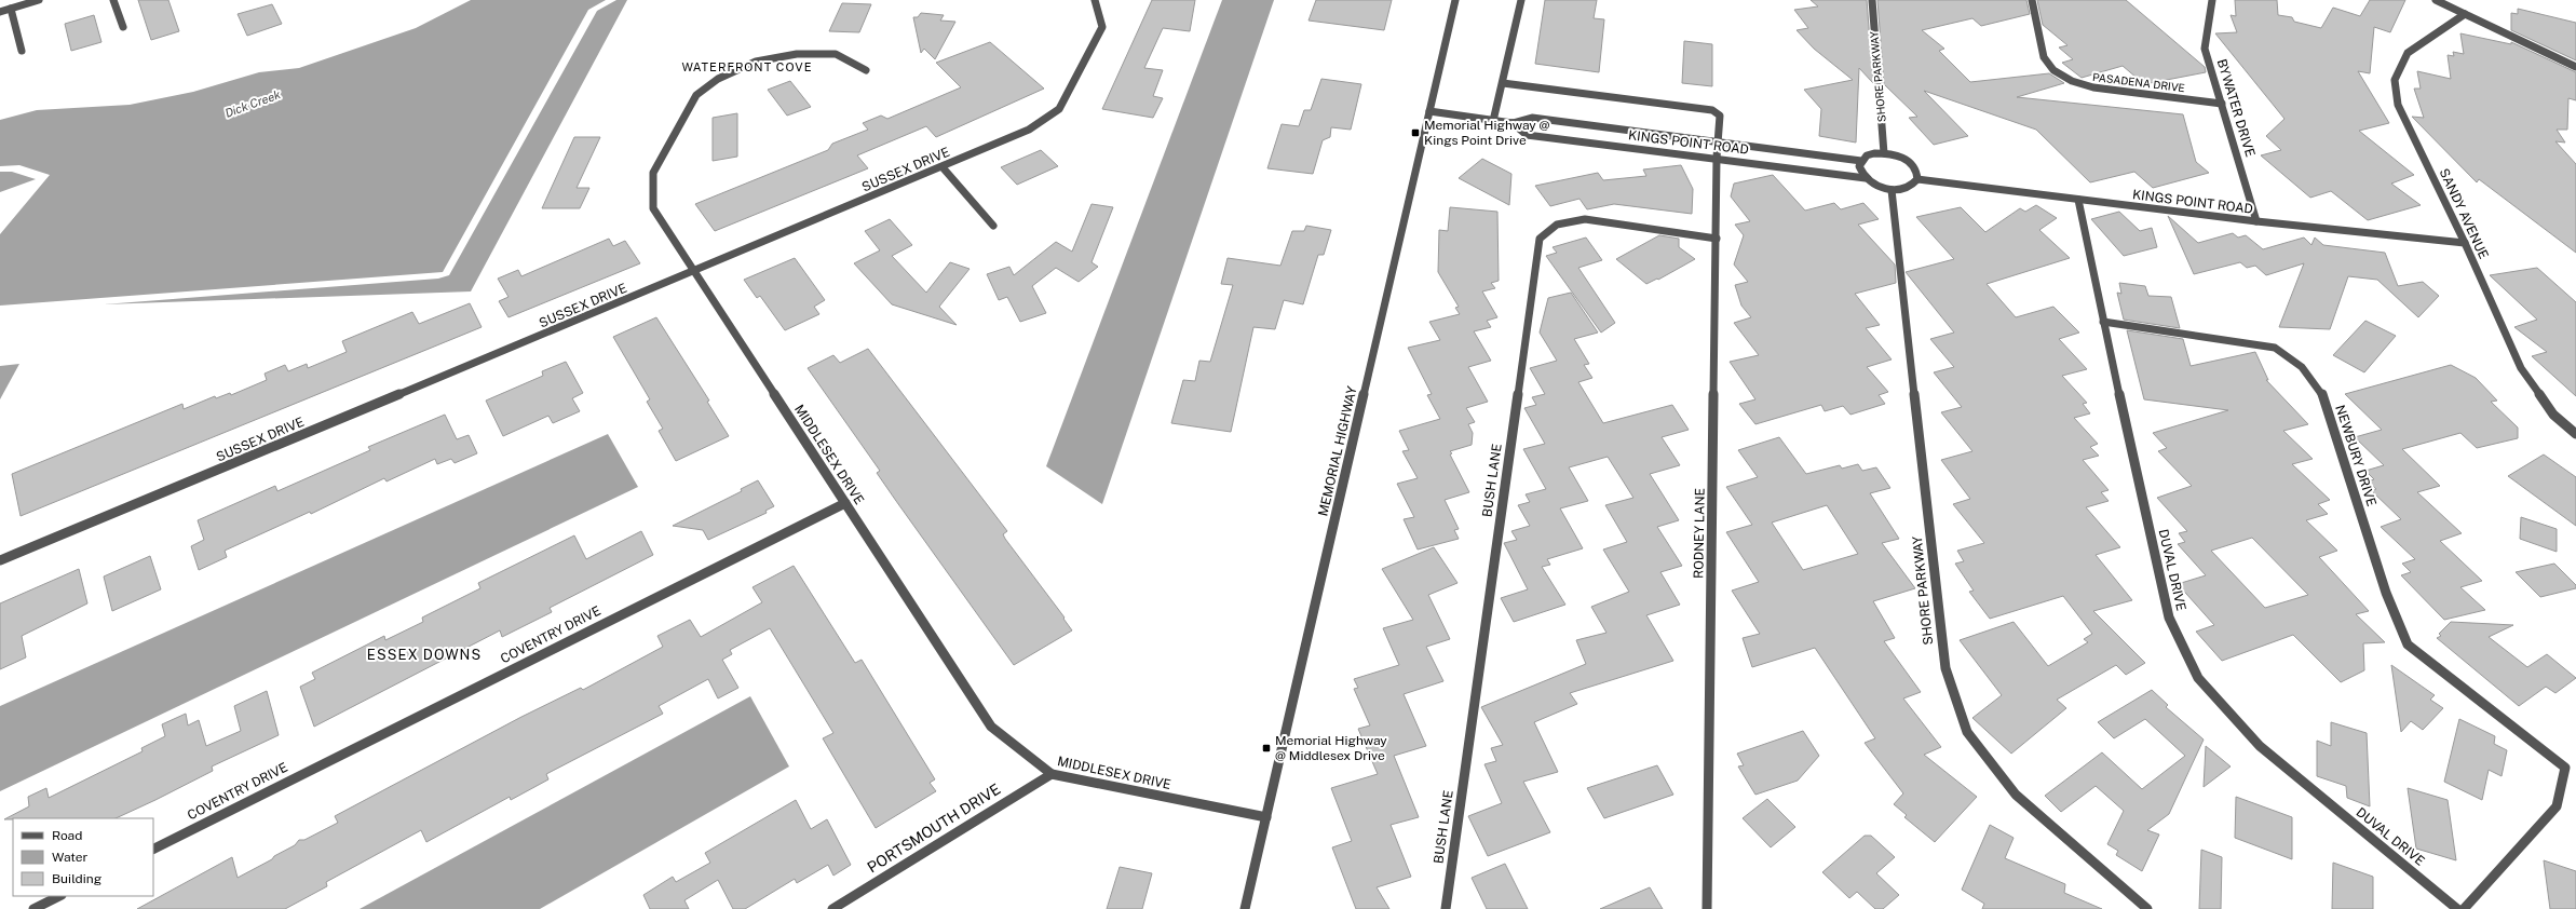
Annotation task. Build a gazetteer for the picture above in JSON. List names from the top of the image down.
{
  "streets": {
    "street": [
      "SHORE PARKWAY",
      "PASADENA DRIVE",
      "BYWATER DRIVE",
      "KINGS POINT ROAD",
      "SUSSEX DRIVE",
      "SANDY AVENUE",
      "MEMORIAL HIGHWAY",
      "MIDDLESEX DRIVE",
      "NEWBURY DRIVE",
      "BUSH LANE",
      "RODNEY LANE",
      "DUVAL DRIVE",
      "COVENTRY DRIVE",
      "PORTSMOUTH DRIVE"
    ]
  },
  "crossings": [
    ["SHORE PARKWAY", "KINGS POINT ROAD"],
    ["PASADENA DRIVE", "BYWATER DRIVE"],
    ["BYWATER DRIVE", "KINGS POINT ROAD"],
    ["KINGS POINT ROAD", "SANDY AVENUE"],
    ["KINGS POINT ROAD", "MEMORIAL HIGHWAY"],
    ["KINGS POINT ROAD", "RODNEY LANE"],
    ["KINGS POINT ROAD", "DUVAL DRIVE"],
    ["SUSSEX DRIVE", "MIDDLESEX DRIVE"],
    ["MEMORIAL HIGHWAY", "MIDDLESEX DRIVE"],
    ["MIDDLESEX DRIVE", "COVENTRY DRIVE"],
    ["MIDDLESEX DRIVE", "PORTSMOUTH DRIVE"],
    ["NEWBURY DRIVE", "DUVAL DRIVE"],
    ["BUSH LANE", "RODNEY LANE"]
  ],
  "districts": ["WATERFRONT COVE", "ESSEX DOWNS"],
  "water": ["Dick Creek"],
  "places": {
    "transit": ["Memorial Highway @ Kings Point Drive", "Memorial Highway @ Middlesex Drive"]
  },
  "legend": ["Road", "Water", "Building"]
}
